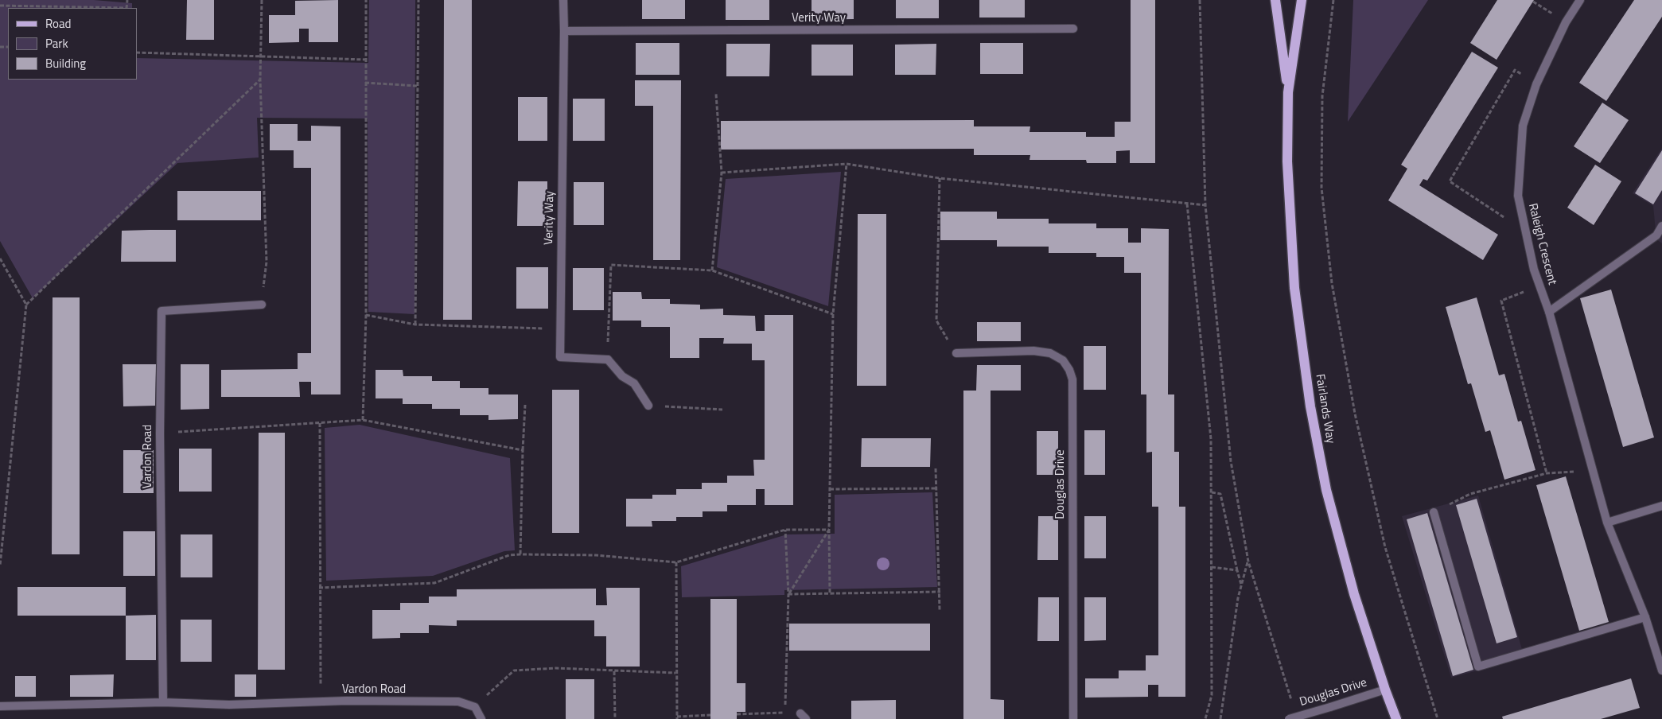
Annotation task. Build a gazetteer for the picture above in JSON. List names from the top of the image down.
{
  "streets": {
    "main road": ["Fairlands Way"],
    "street": [
      "Verity Way",
      "Raleigh Crescent",
      "Vardon Road",
      "Douglas Drive"
    ]
  },
  "crossings": [
    ["Fairlands Way", "Douglas Drive"]
  ],
  "legend": ["Road", "Park", "Building"]
}
